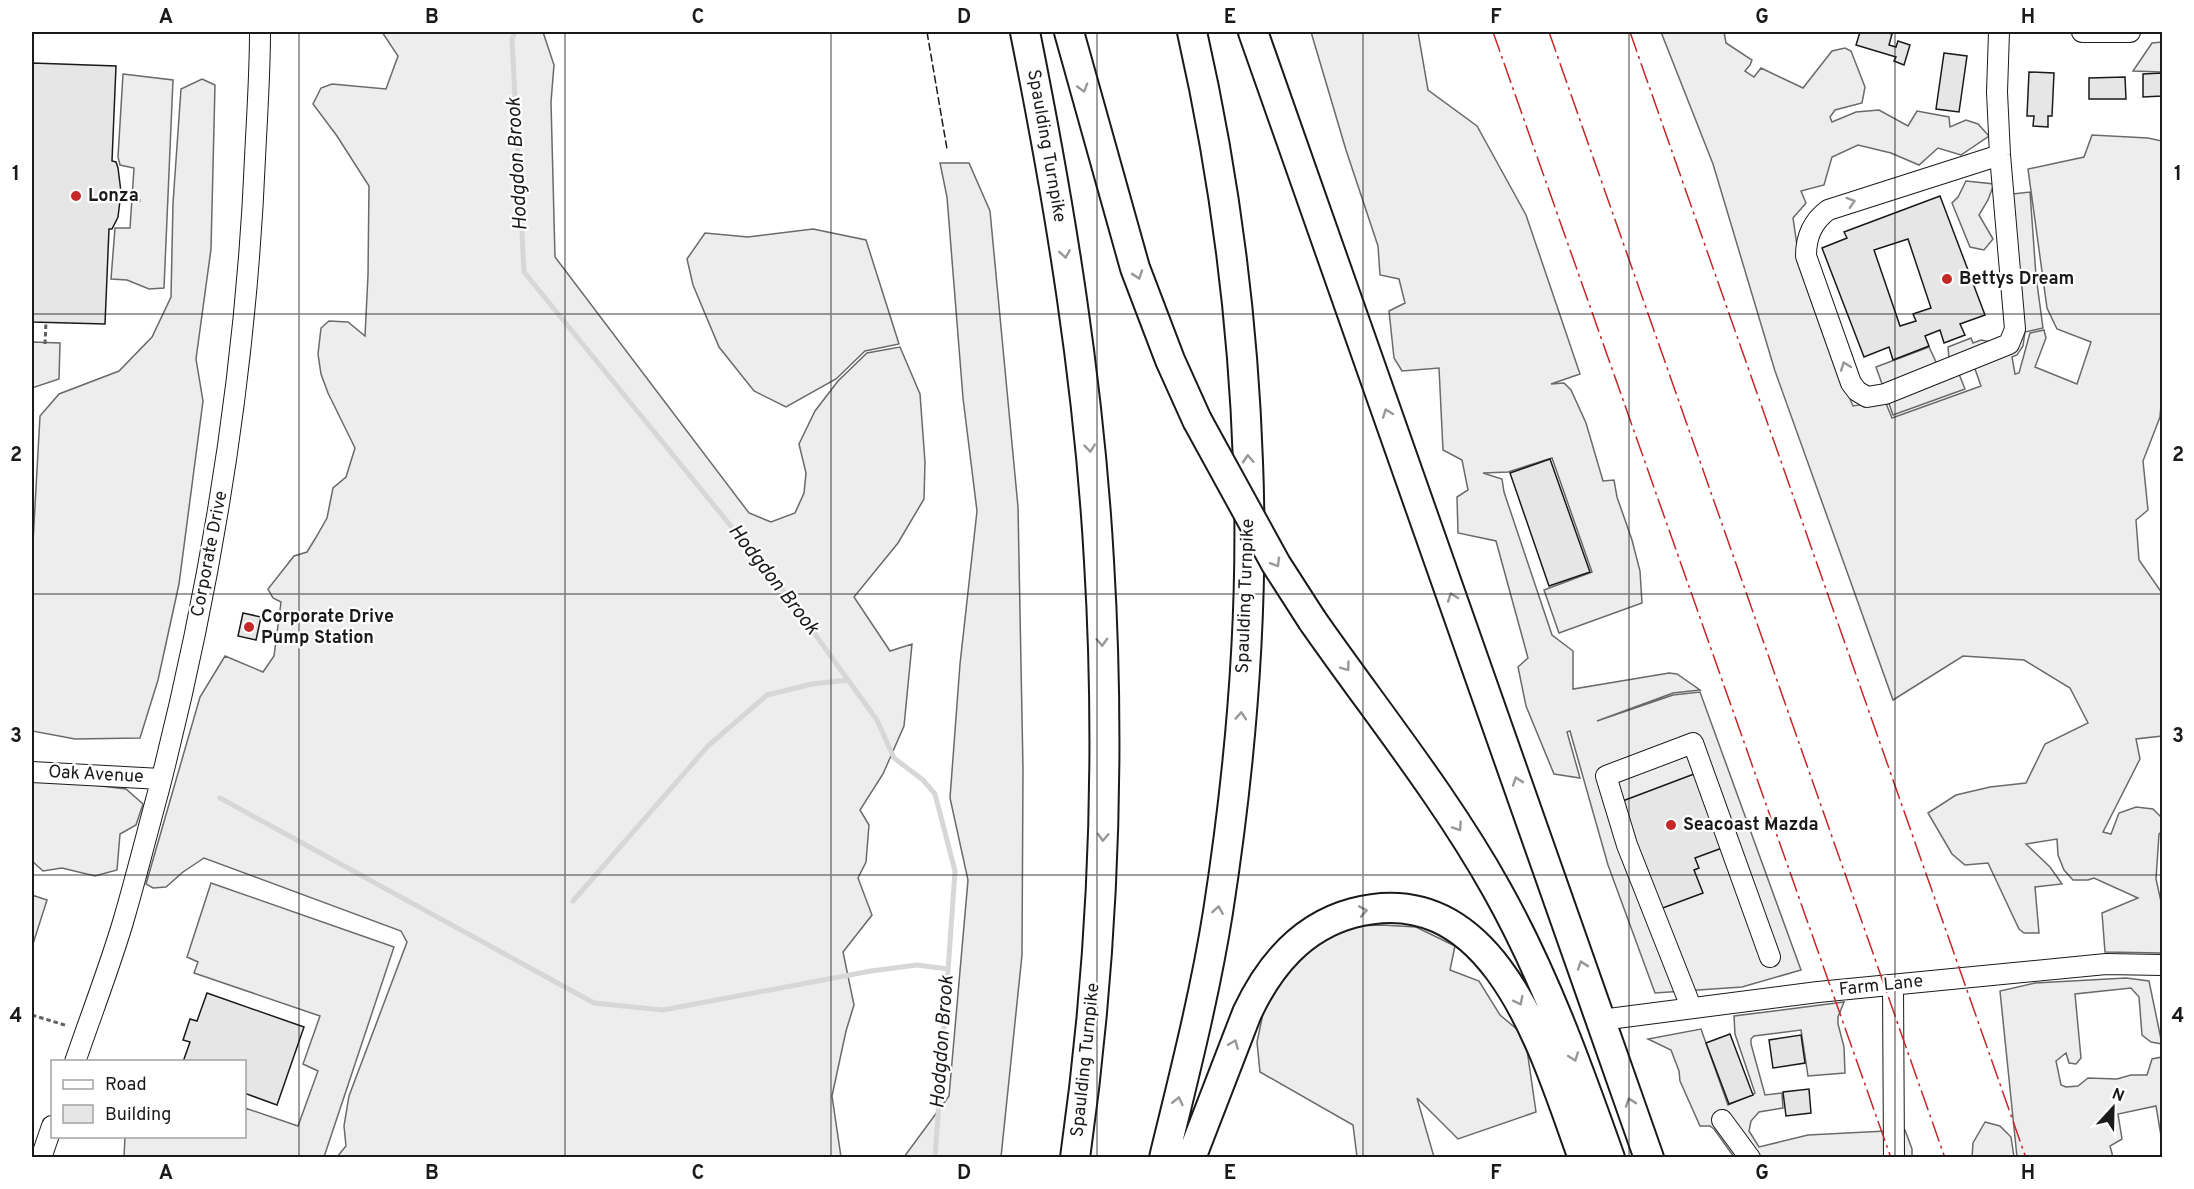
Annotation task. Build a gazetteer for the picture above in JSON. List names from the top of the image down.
{
  "streets": {
    "highway": ["Spaulding Turnpike"],
    "street": ["Corporate Drive", "Oak Avenue", "Farm Lane"]
  },
  "crossings": [
    ["Corporate Drive", "Oak Avenue"]
  ],
  "water": ["Hodgdon Brook"],
  "places": [
    "Lonza",
    "Bettys Dream",
    "Corporate Drive Pump Station",
    "Seacoast Mazda"
  ],
  "legend": ["Road", "Building"],
  "north": "top",
  "grid": {
    "columns": [
      "A",
      "B",
      "C",
      "D",
      "E",
      "F",
      "G",
      "H"
    ],
    "rows": [
      "1",
      "2",
      "3",
      "4"
    ]
  }
}
